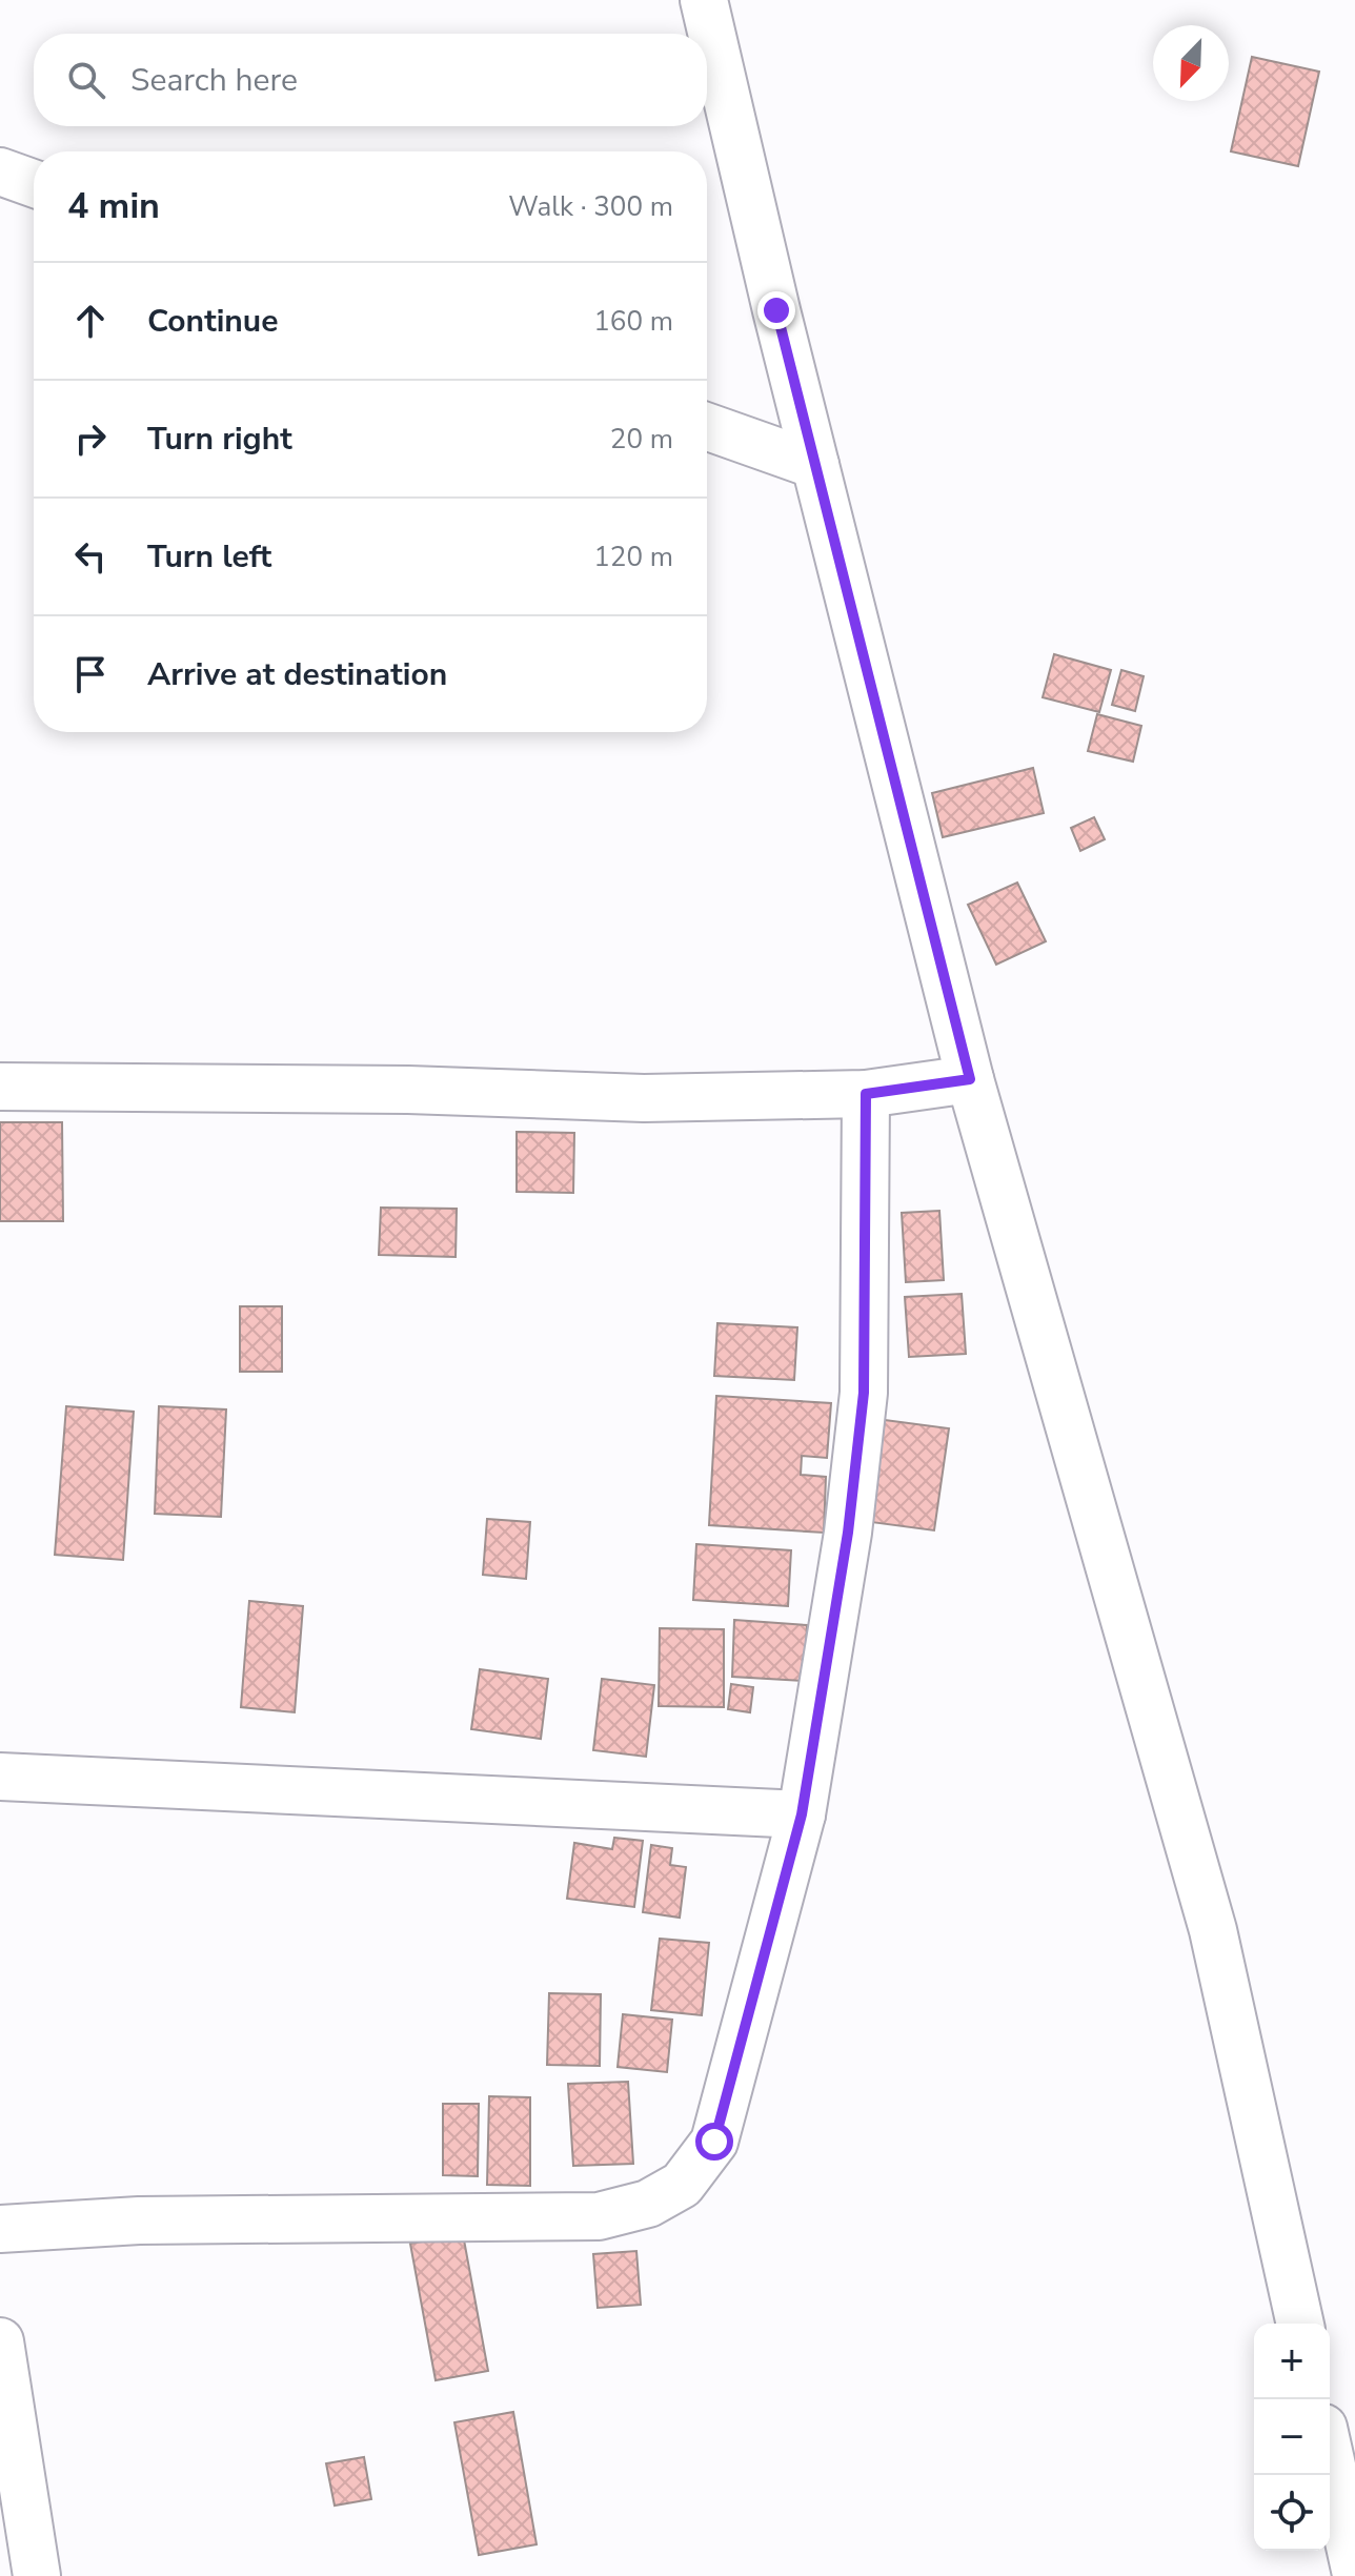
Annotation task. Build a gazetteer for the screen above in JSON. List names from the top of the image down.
{
  "north": "bottom left",
  "page": {
    "search": "Search here",
    "heading": ["4 min", "Walk · 300 m"],
    "list": [
      ["Continue", "160 m"],
      ["Turn right", "20 m"],
      ["Turn left", "120 m"],
      "Arrive at destination"
    ],
    "map_buttons": ["+", "−"]
  }
}
